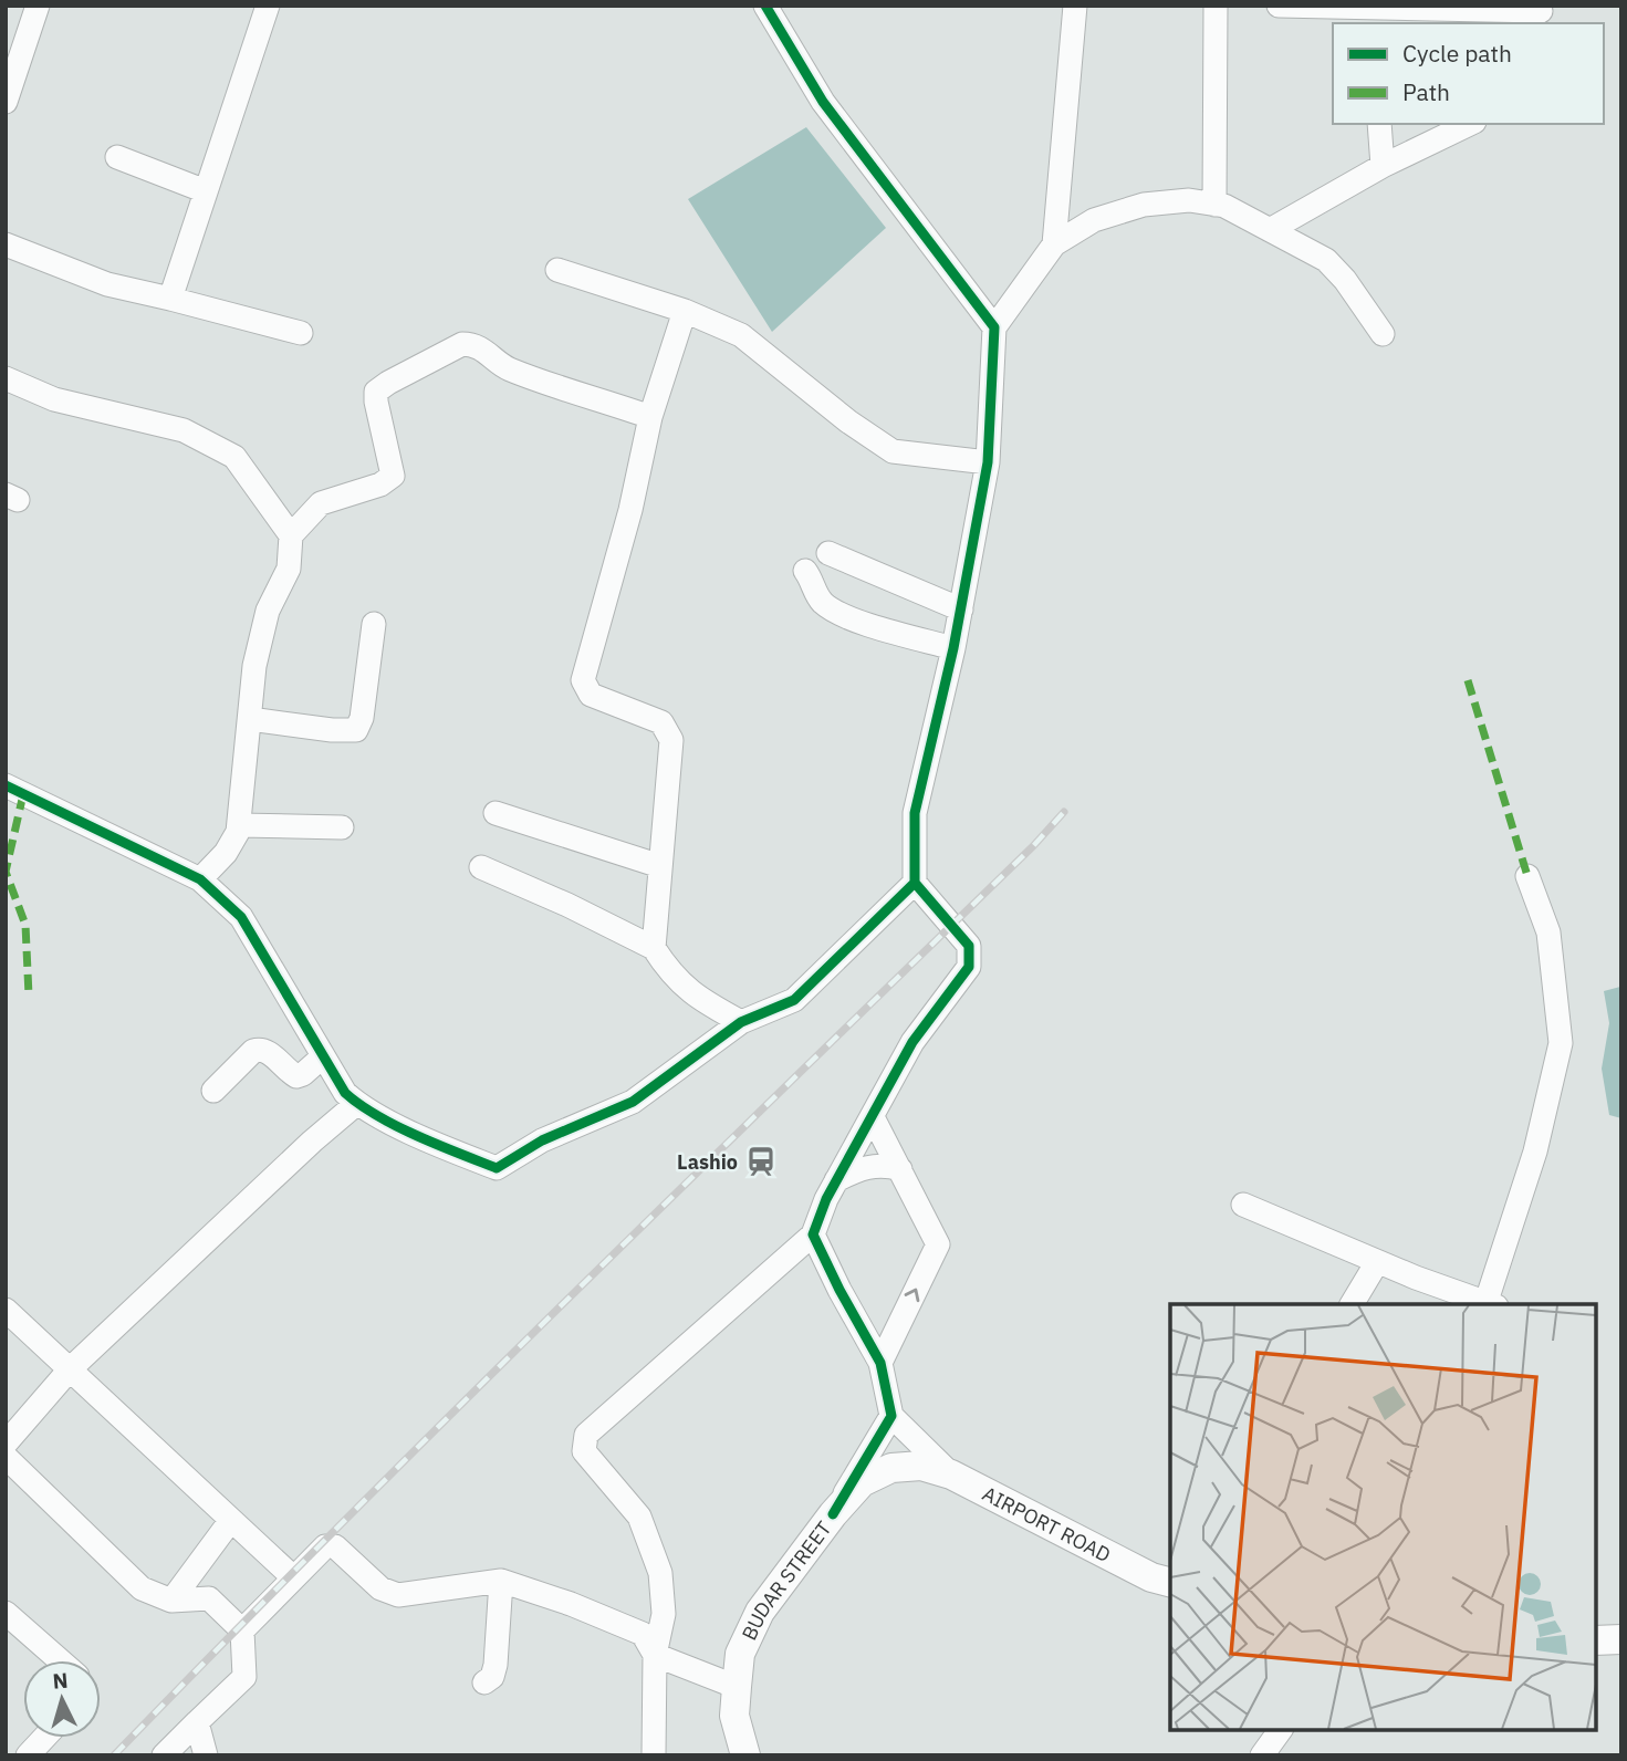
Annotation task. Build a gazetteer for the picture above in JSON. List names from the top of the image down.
{
  "streets": {
    "main road": ["AIRPORT ROAD", "BUDAR STREET"]
  },
  "crossings": [
    ["AIRPORT ROAD", "BUDAR STREET"]
  ],
  "places": {
    "station": ["Lashio"]
  },
  "legend": ["Cycle path", "Path"],
  "north": "top"
}
